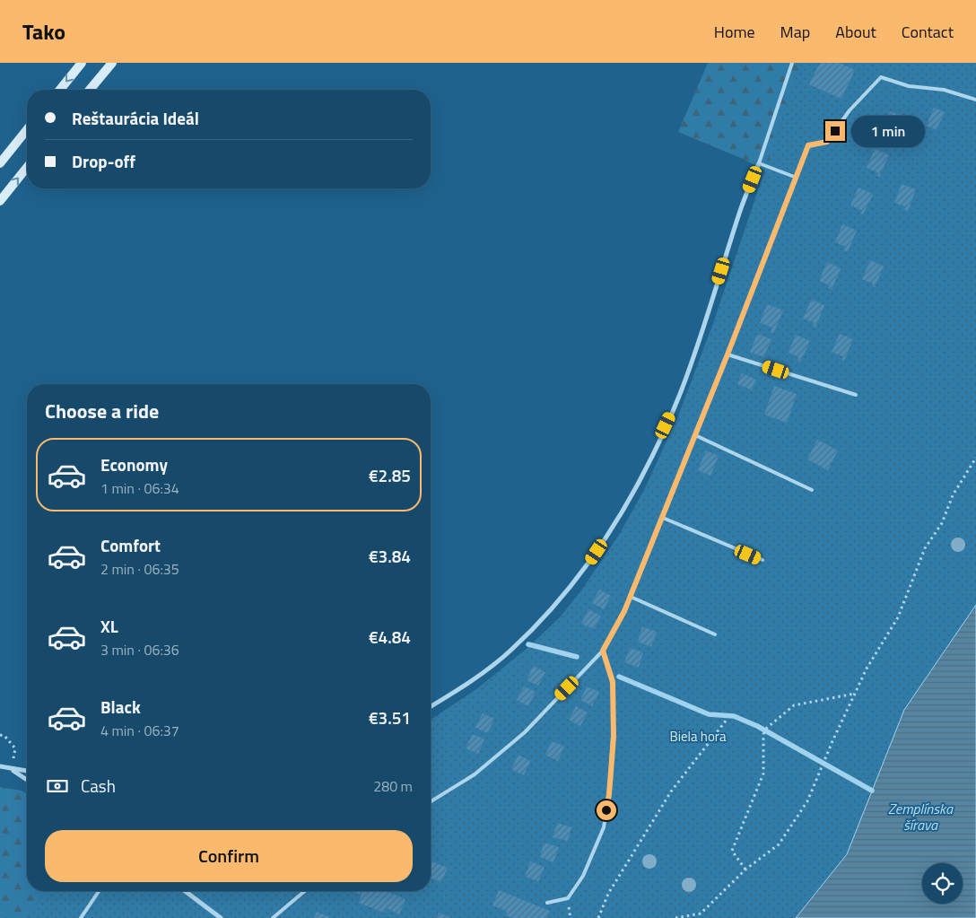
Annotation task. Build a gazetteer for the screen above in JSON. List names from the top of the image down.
{
  "water": ["Zemplínska šírava"],
  "parks": ["Biela hora"],
  "page": {
    "header": "Tako",
    "nav": [
      "Home",
      "Map",
      "About",
      "Contact"
    ],
    "banner": ["Reštaurácia Ideál", "Drop-off"],
    "bubble": "1 min",
    "heading": "Choose a ride",
    "list": [
      {
        "name": "Economy",
        "note": "1 min · 06:34",
        "value": "€2.85"
      },
      {
        "name": "Comfort",
        "note": "2 min · 06:35",
        "value": "€3.84"
      },
      {
        "name": "XL",
        "note": "3 min · 06:36",
        "value": "€4.84"
      },
      {
        "name": "Black",
        "note": "4 min · 06:37",
        "value": "€3.51"
      }
    ],
    "pay": ["Cash", "280 m"],
    "buttons": "Confirm"
  }
}
